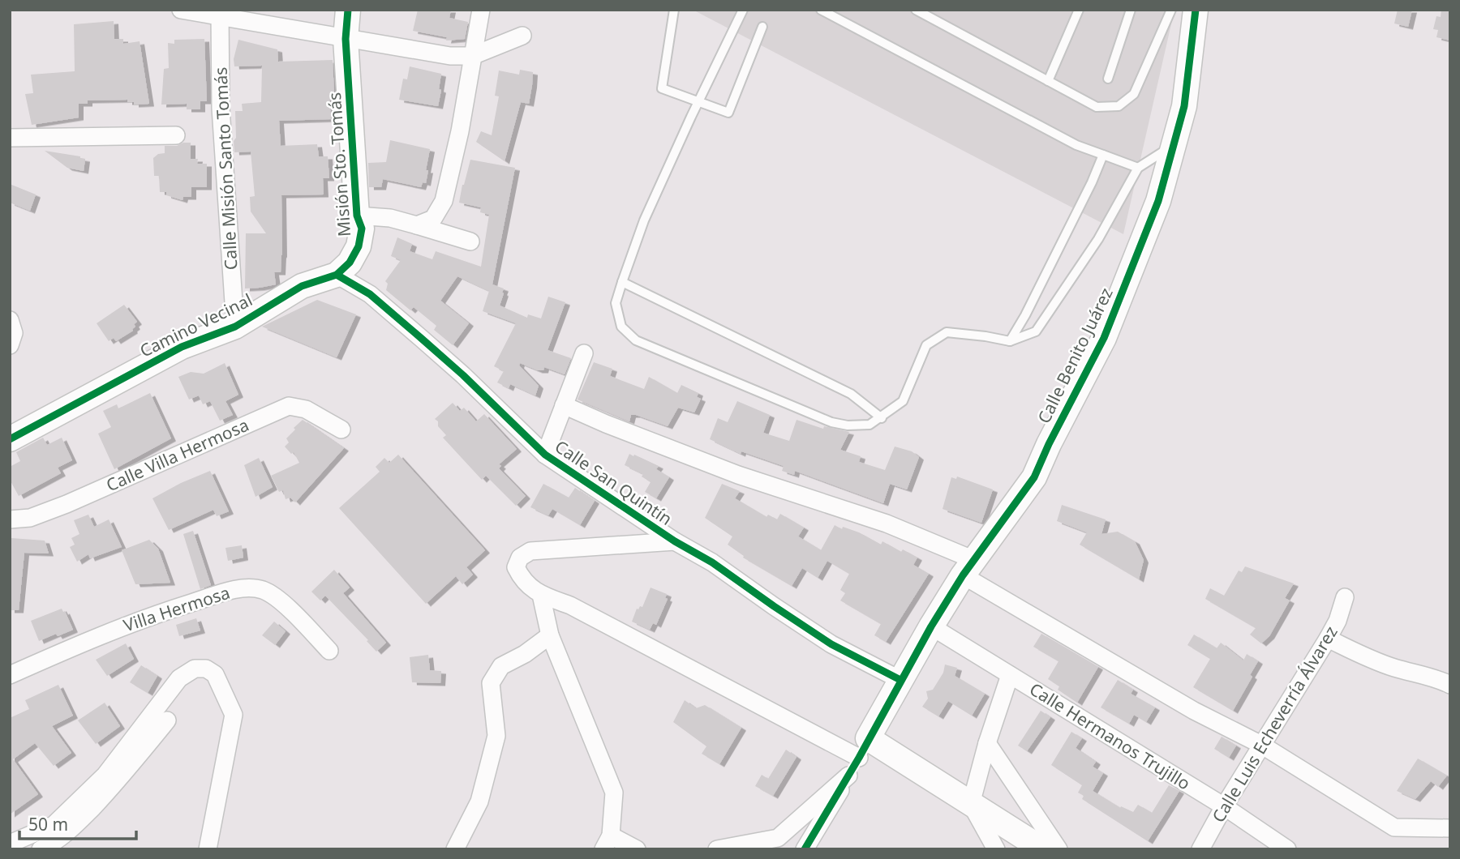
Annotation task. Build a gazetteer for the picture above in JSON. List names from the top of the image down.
{
  "streets": {
    "street": [
      "Misión Sto. Tomás",
      "Calle Misión Santo Tomás",
      "Camino Vecinal",
      "Calle Benito Juárez",
      "Calle Villa Hermosa",
      "Calle San Quintín",
      "Villa Hermosa",
      "Calle Luis Echeverría Álvarez",
      "Calle Hermanos Trujillo"
    ]
  },
  "crossings": [
    ["Misión Sto. Tomás", "Camino Vecinal"],
    ["Misión Sto. Tomás", "Calle San Quintín"],
    ["Calle Misión Santo Tomás", "Camino Vecinal"],
    ["Camino Vecinal", "Calle San Quintín"],
    ["Calle Benito Juárez", "Calle San Quintín"],
    ["Calle Benito Juárez", "Calle Hermanos Trujillo"],
    ["Calle Luis Echeverría Álvarez", "Calle Hermanos Trujillo"]
  ],
  "scale_bar": "50 m"
}
